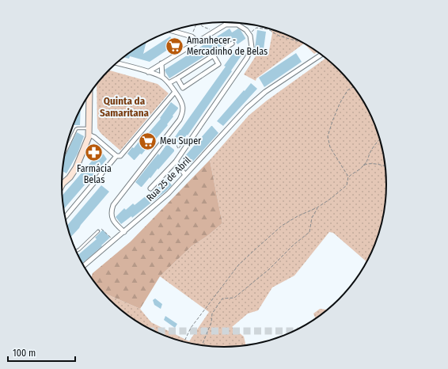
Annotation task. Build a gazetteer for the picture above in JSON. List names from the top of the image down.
{
  "streets": {
    "street": ["Rua 25 de Abril"]
  },
  "districts": ["Quinta da Samaritana"],
  "places": {
    "supermarket": ["Amanhecer - Mercadinho de Belas", "Meu Super"],
    "pharmacy": ["Farmácia Belas"]
  },
  "scale_bar": "100 m"
}
